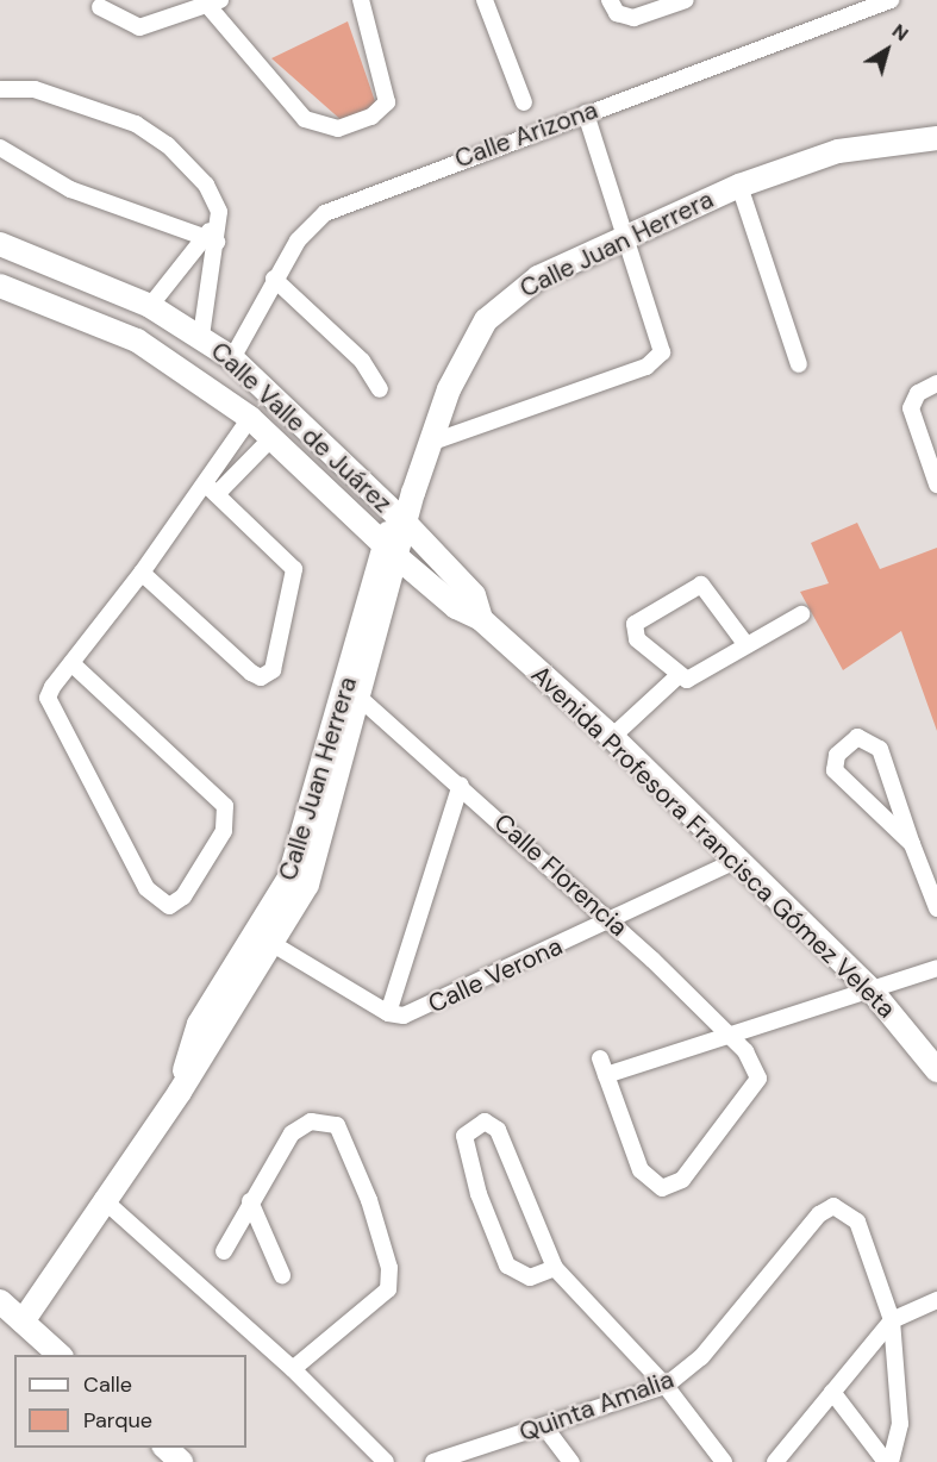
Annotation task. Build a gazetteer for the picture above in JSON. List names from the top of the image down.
{
  "streets": {
    "street": [
      "Calle Arizona",
      "Calle Juan Herrera",
      "Calle Valle de Juárez",
      "Avenida Profesora Francisca Gómez Veleta",
      "Calle Florencia",
      "Calle Verona",
      "Quinta Amalia"
    ]
  },
  "crossings": [
    ["Calle Arizona", "Calle Valle de Juárez"],
    ["Calle Juan Herrera", "Calle Valle de Juárez"],
    ["Calle Juan Herrera", "Avenida Profesora Francisca Gómez Veleta"],
    ["Calle Juan Herrera", "Calle Florencia"],
    ["Calle Valle de Juárez", "Avenida Profesora Francisca Gómez Veleta"],
    ["Avenida Profesora Francisca Gómez Veleta", "Calle Verona"],
    ["Calle Florencia", "Calle Verona"]
  ],
  "legend": ["Calle", "Parque"],
  "north": "top right"
}
